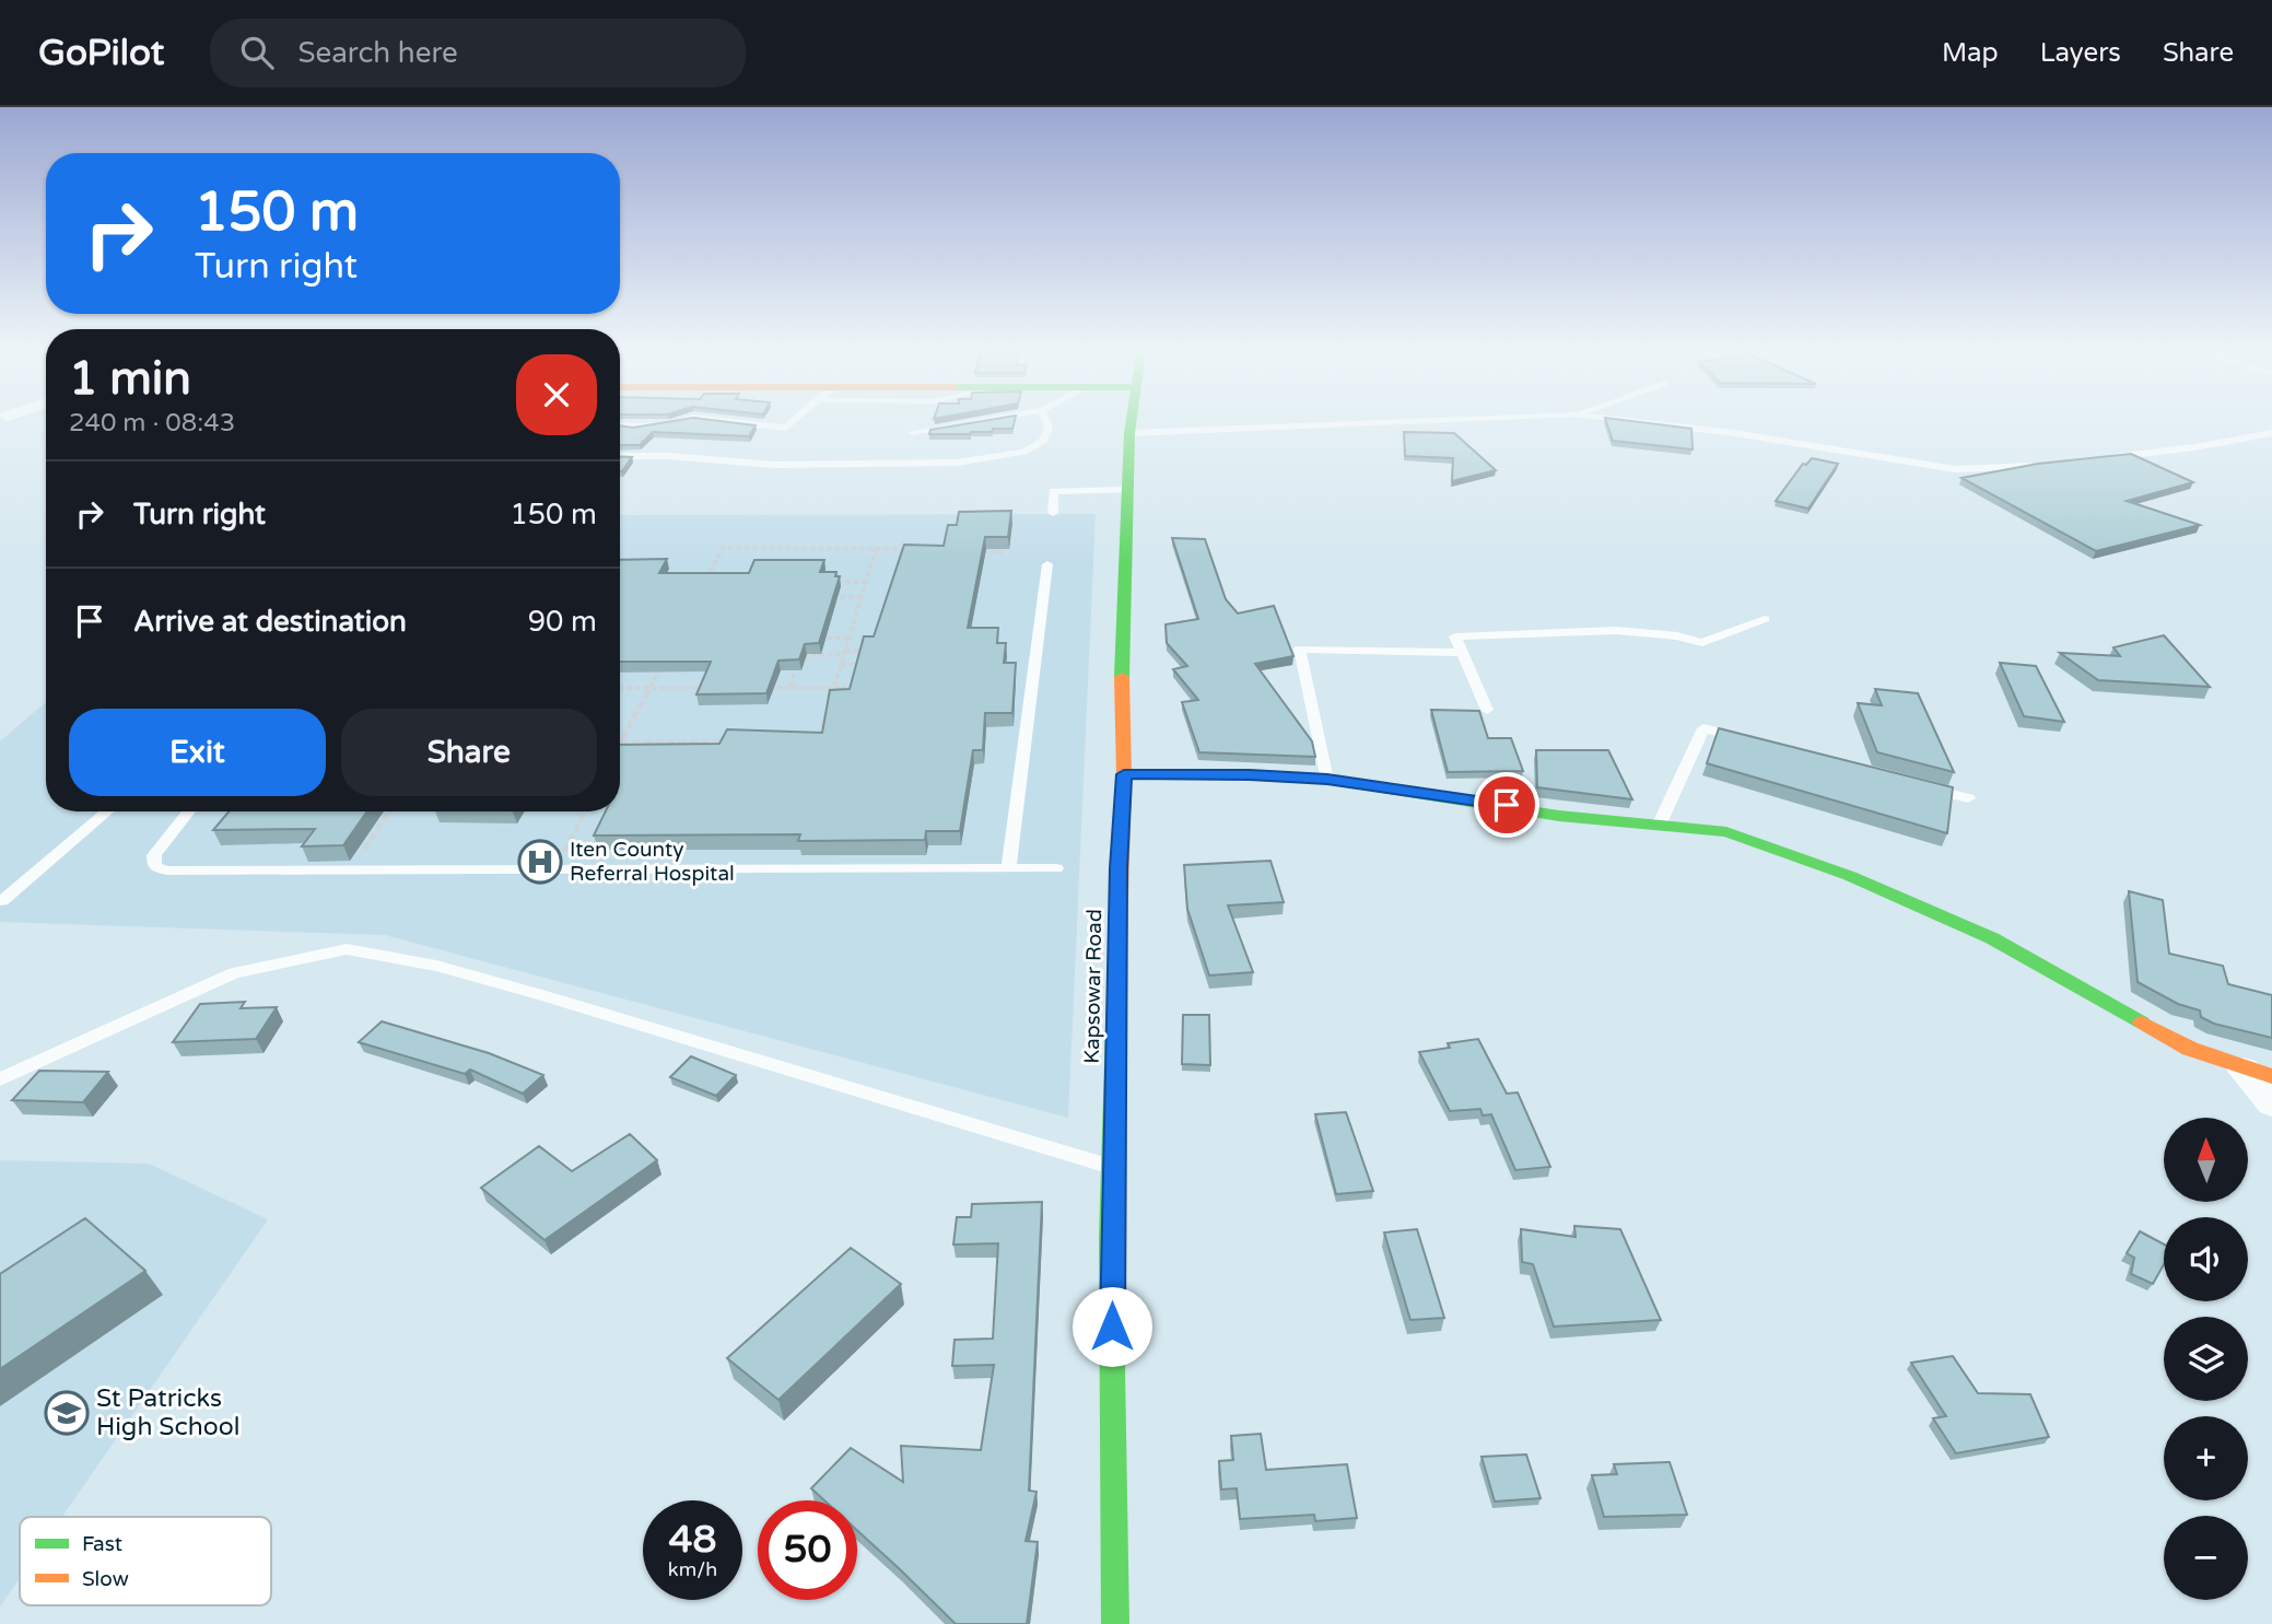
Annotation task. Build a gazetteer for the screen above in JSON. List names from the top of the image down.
{
  "streets": {
    "main road": ["Kapsowar Road"]
  },
  "places": {
    "hospital": ["Iten County Referral Hospital"],
    "school or university": ["St Patricks High School"]
  },
  "legend": ["Fast", "Slow"],
  "north": "top",
  "page": {
    "header": "GoPilot",
    "search": "Search here",
    "nav": ["Map", "Layers", "Share"],
    "turn": ["150 m", "Turn right"],
    "heading": ["1 min", "240 m · 08:43"],
    "list": [
      {
        "name": "Turn right",
        "value": "150 m"
      },
      {
        "name": "Arrive at destination",
        "value": "90 m"
      }
    ],
    "buttons": ["Exit", "Share"],
    "map_buttons": ["+", "−"],
    "speed": "48 km/h",
    "limit": "50"
  }
}
